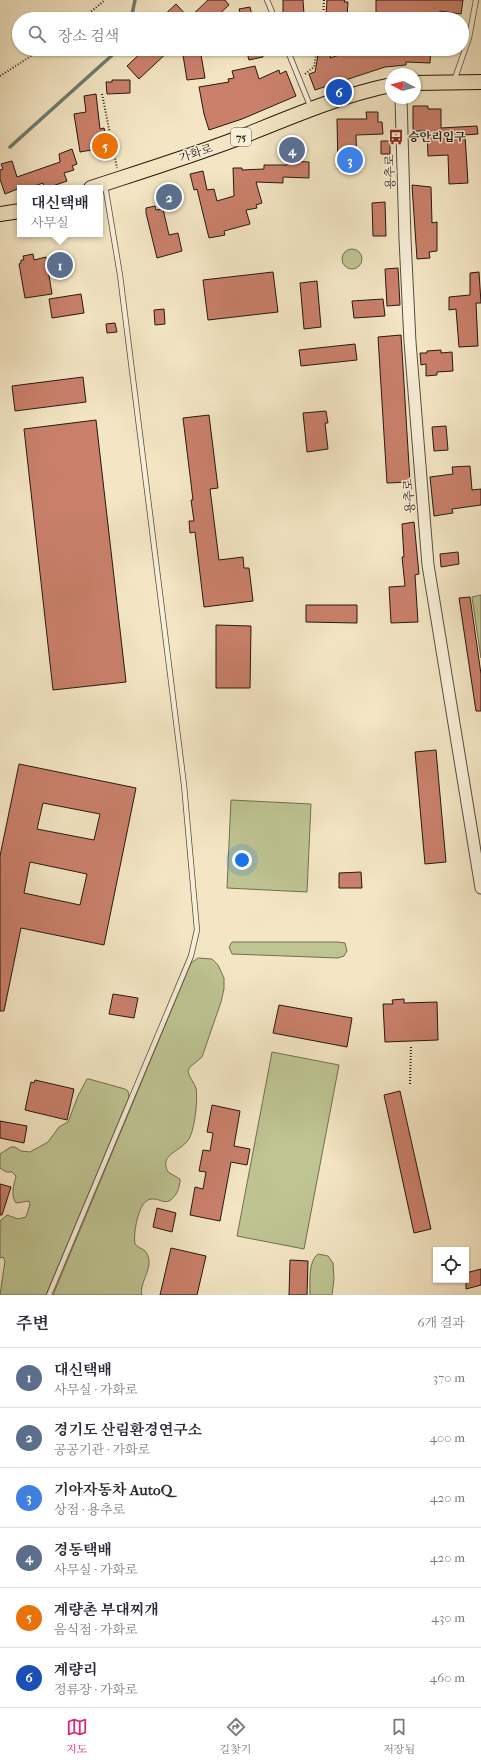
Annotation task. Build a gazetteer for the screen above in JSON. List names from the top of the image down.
{
  "streets": {
    "main road": ["75", "가화로"],
    "street": ["용추로"]
  },
  "places": {
    "bus stop": ["승안리입구"]
  },
  "north": "left",
  "page": {
    "search": "장소 검색",
    "pins": [
      "6",
      "5",
      "4",
      "3",
      "2",
      "1"
    ],
    "popup": ["대신택배", "사무실"],
    "heading": ["주변", "6개 결과"],
    "list": [
      {
        "mark": "1",
        "name": "대신택배",
        "note": "사무실 · 가화로",
        "value": "370 m"
      },
      {
        "mark": "2",
        "name": "경기도 산림환경연구소",
        "note": "공공기관 · 가화로",
        "value": "400 m"
      },
      {
        "mark": "3",
        "name": "기아자동차 AutoQ",
        "note": "상점 · 용추로",
        "value": "420 m"
      },
      {
        "mark": "4",
        "name": "경동택배",
        "note": "사무실 · 가화로",
        "value": "420 m"
      },
      {
        "mark": "5",
        "name": "계량촌 부대찌개",
        "note": "음식점 · 가화로",
        "value": "430 m"
      },
      {
        "mark": "6",
        "name": "계량리",
        "note": "정류장 · 가화로",
        "value": "460 m"
      }
    ],
    "nav": ["지도", "길찾기", "저장됨"]
  }
}
